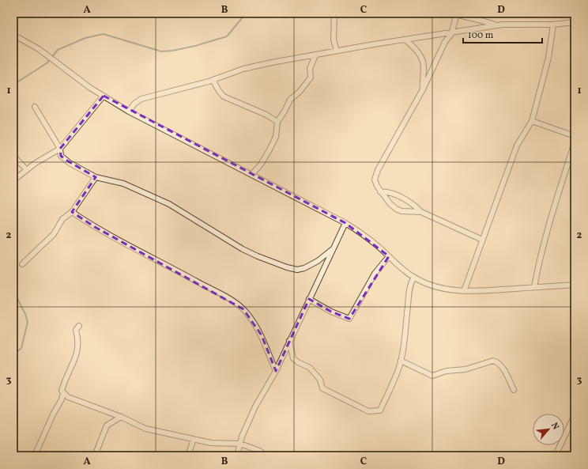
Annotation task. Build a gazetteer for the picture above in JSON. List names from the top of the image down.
{
  "scale_bar": "100 m",
  "north": "top right",
  "grid": {
    "columns": [
      "A",
      "B",
      "C",
      "D"
    ],
    "rows": ["1", "2", "3"]
  }
}
